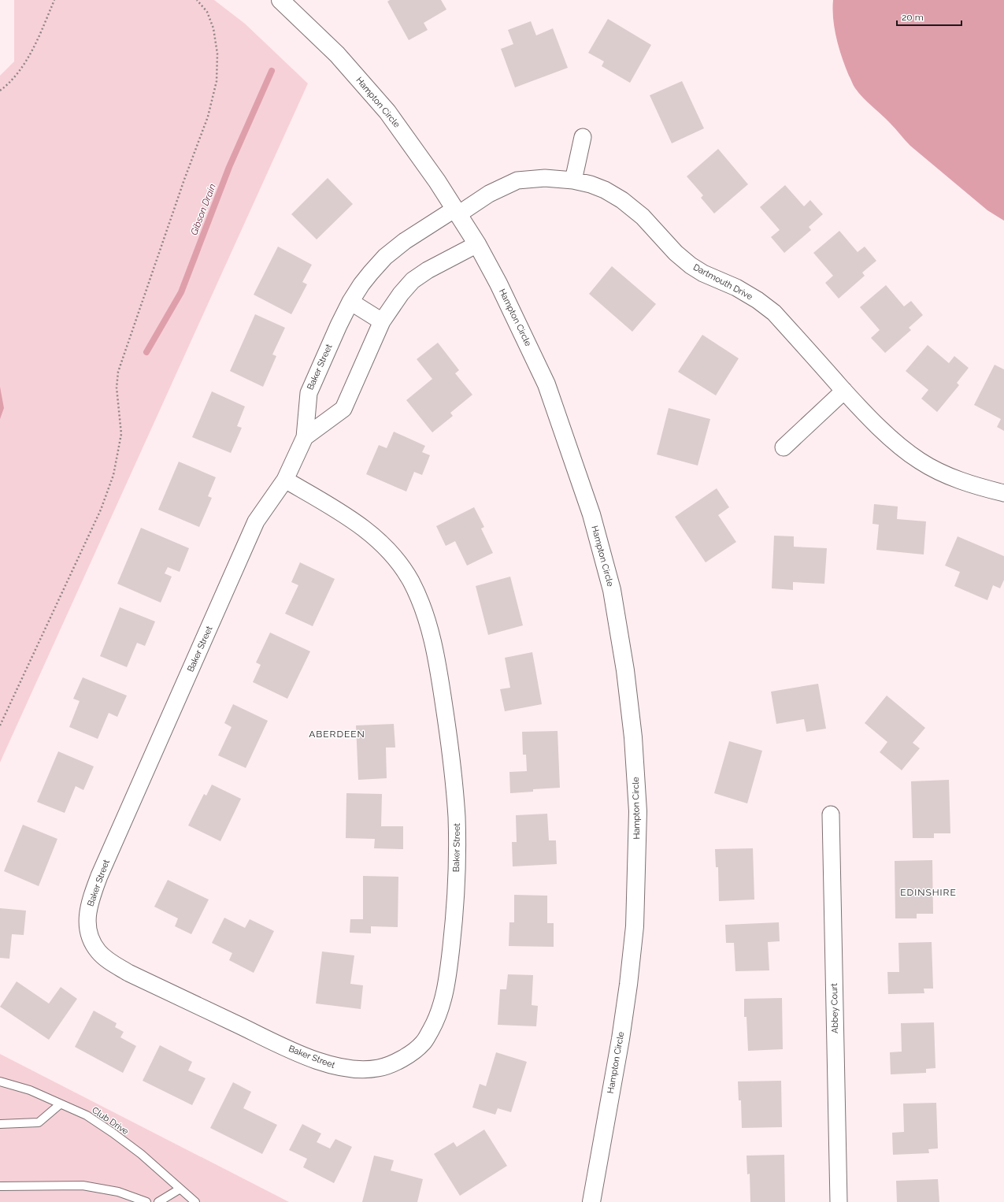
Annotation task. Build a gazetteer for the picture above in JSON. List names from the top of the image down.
{
  "streets": {
    "street": [
      "Hampton Circle",
      "Dartmouth Drive",
      "Baker Street",
      "Abbey Court"
    ],
    "lane": ["Club Drive"]
  },
  "crossings": [
    ["Hampton Circle", "Dartmouth Drive"],
    ["Hampton Circle", "Baker Street"],
    ["Dartmouth Drive", "Baker Street"]
  ],
  "districts": ["ABERDEEN", "EDINSHIRE"],
  "water": ["Gibson Drain"],
  "scale_bar": "20 m"
}
